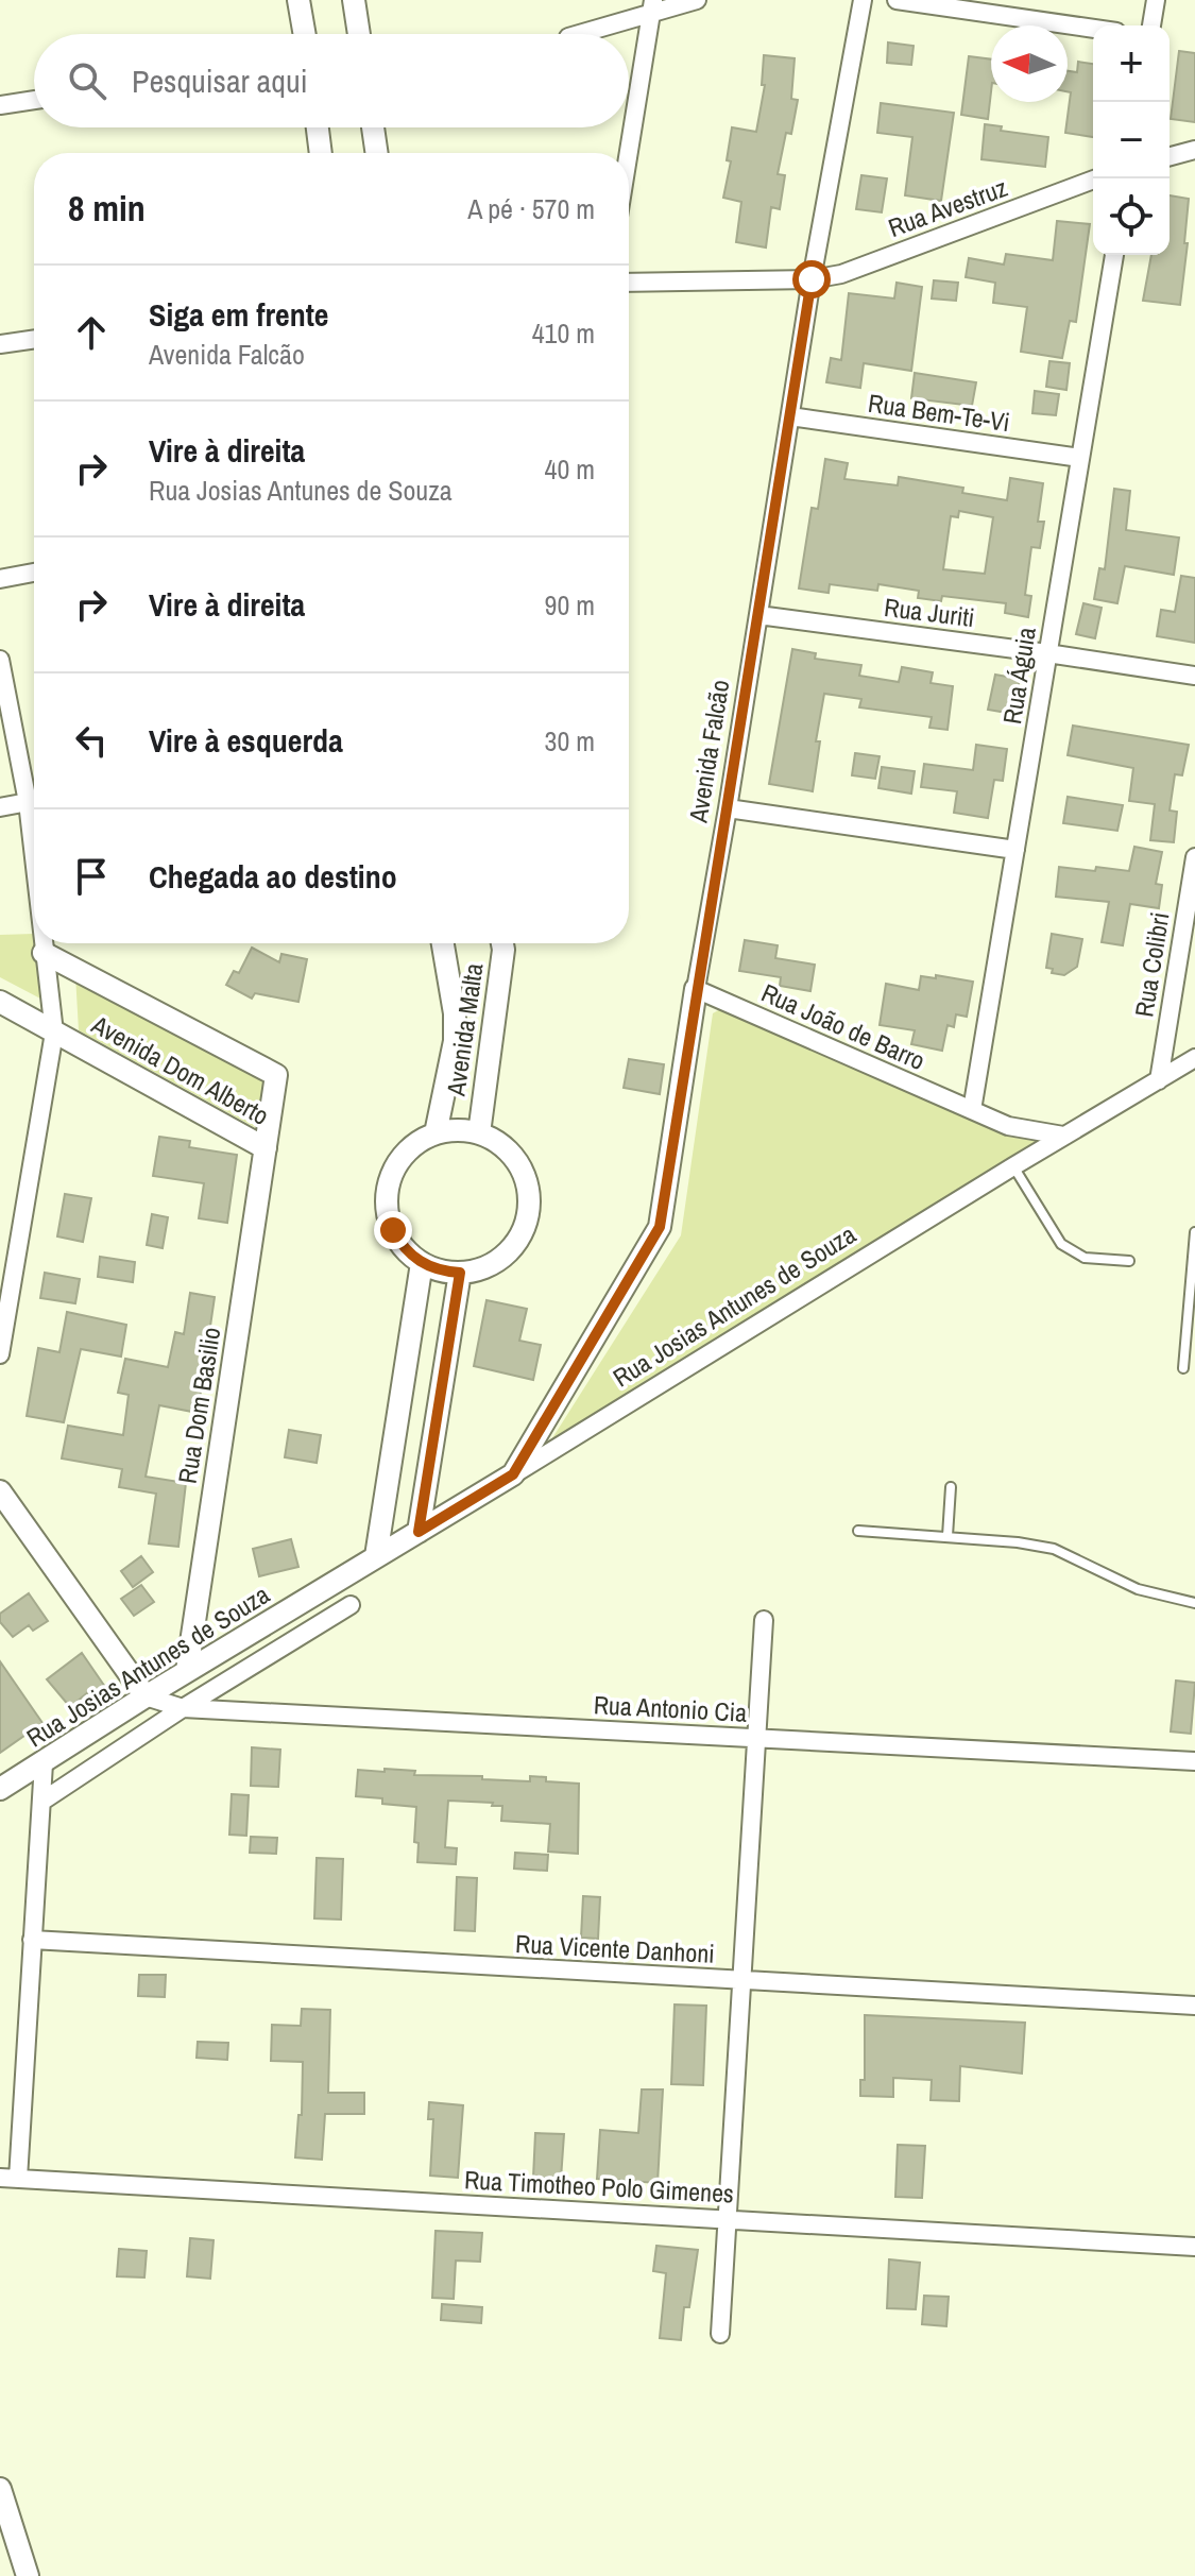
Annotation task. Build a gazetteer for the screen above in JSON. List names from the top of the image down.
{
  "streets": {
    "street": [
      "Rua Avestruz",
      "Rua Bem-Te-Vi",
      "Rua Juriti",
      "Rua Águia",
      "Avenida Falcão",
      "Rua Colibri",
      "Rua João de Barro",
      "Avenida Malta",
      "Avenida Dom Alberto",
      "Rua Josias Antunes de Souza",
      "Rua Dom Basilio",
      "Rua Antonio Cia",
      "Rua Vicente Danhoni",
      "Rua Timotheo Polo Gimenes"
    ]
  },
  "crossings": [
    ["Rua Avestruz", "Avenida Falcão"],
    ["Rua Bem-Te-Vi", "Rua Águia"],
    ["Rua Bem-Te-Vi", "Avenida Falcão"],
    ["Rua Juriti", "Rua Águia"],
    ["Rua Juriti", "Avenida Falcão"],
    ["Rua Águia", "Rua João de Barro"],
    ["Avenida Falcão", "Rua João de Barro"],
    ["Avenida Falcão", "Rua Josias Antunes de Souza"],
    ["Rua Colibri", "Rua Josias Antunes de Souza"],
    ["Rua João de Barro", "Rua Josias Antunes de Souza"],
    ["Avenida Dom Alberto", "Rua Dom Basilio"],
    ["Rua Josias Antunes de Souza", "Rua Dom Basilio"],
    ["Rua Josias Antunes de Souza", "Rua Antonio Cia"]
  ],
  "north": "left",
  "page": {
    "map_buttons": ["+", "−"],
    "search": "Pesquisar aqui",
    "heading": ["8 min", "A pé · 570 m"],
    "list": [
      ["Siga em frente", "Avenida Falcão", "410 m"],
      ["Vire à direita", "Rua Josias Antunes de Souza", "40 m"],
      ["Vire à direita", "90 m"],
      ["Vire à esquerda", "30 m"],
      "Chegada ao destino"
    ]
  }
}
